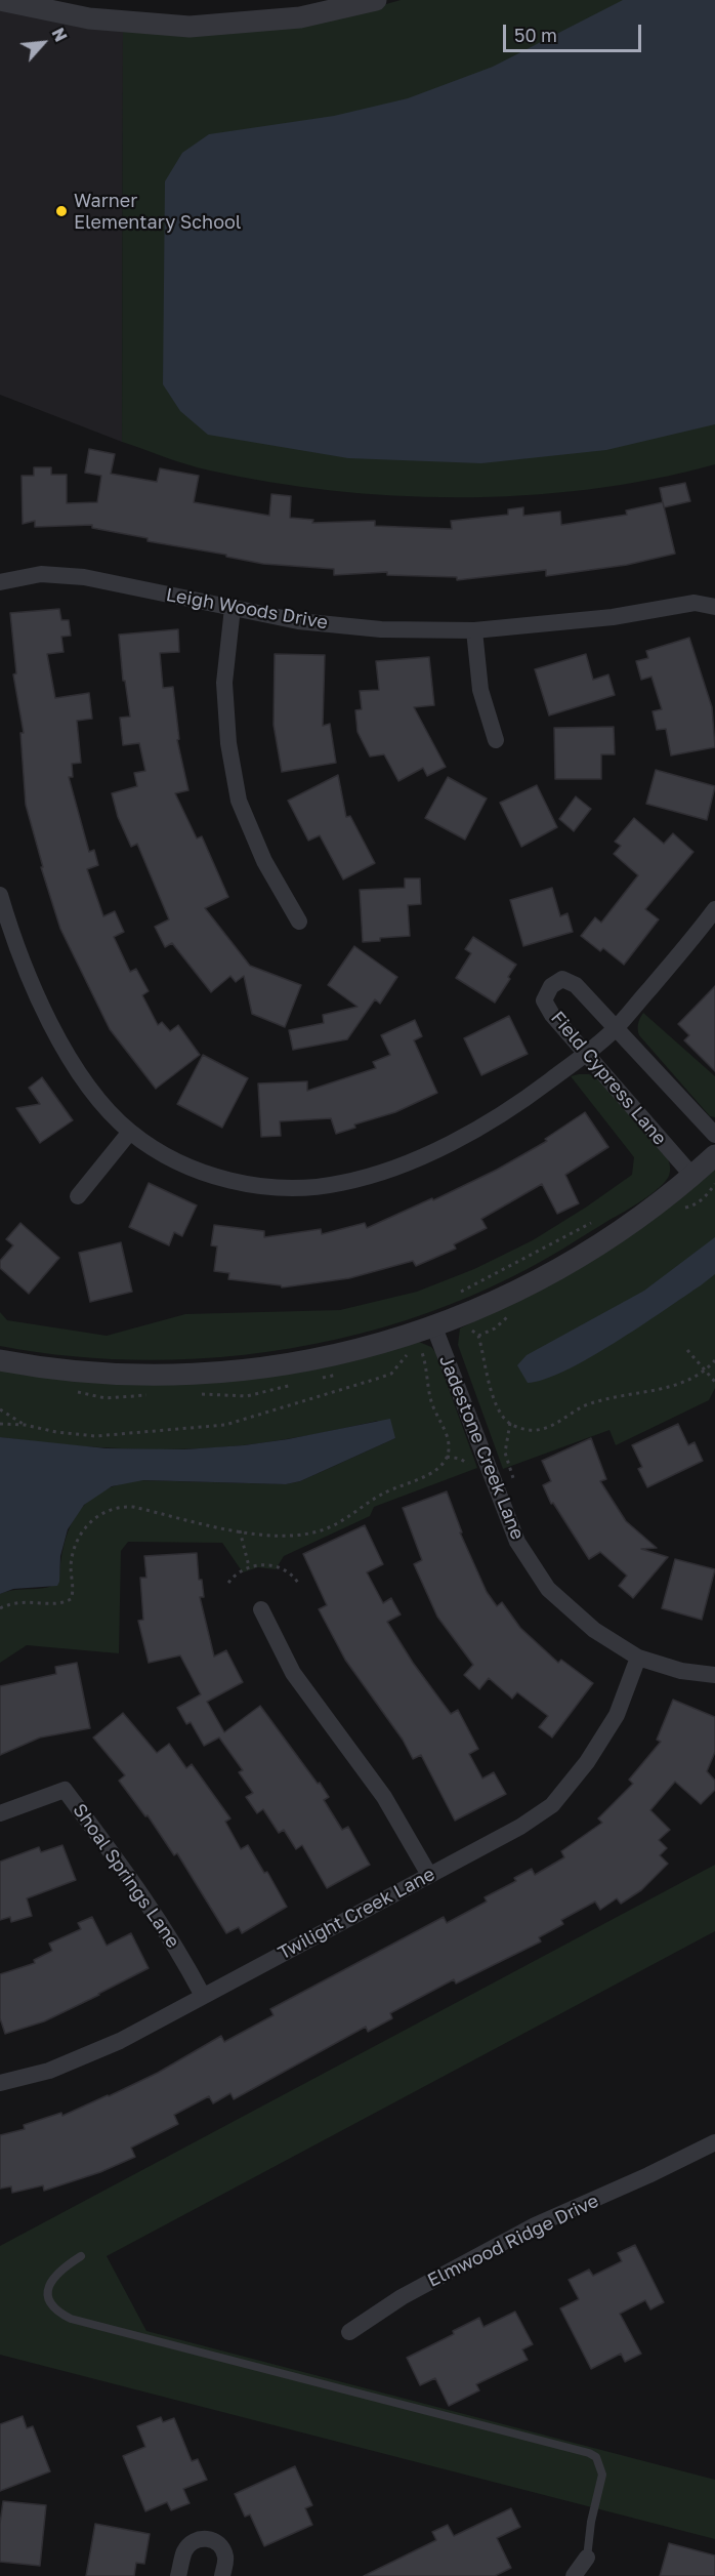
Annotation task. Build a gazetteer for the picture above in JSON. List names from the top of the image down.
{
  "streets": {
    "street": [
      "Leigh Woods Drive",
      "Field Cypress Lane",
      "Jadestone Creek Lane",
      "Shoal Springs Lane",
      "Twilight Creek Lane",
      "Elmwood Ridge Drive"
    ]
  },
  "crossings": [
    ["Jadestone Creek Lane", "Twilight Creek Lane"],
    ["Shoal Springs Lane", "Twilight Creek Lane"]
  ],
  "places": ["Warner Elementary School"],
  "scale_bar": "50 m",
  "north": "top right"
}
